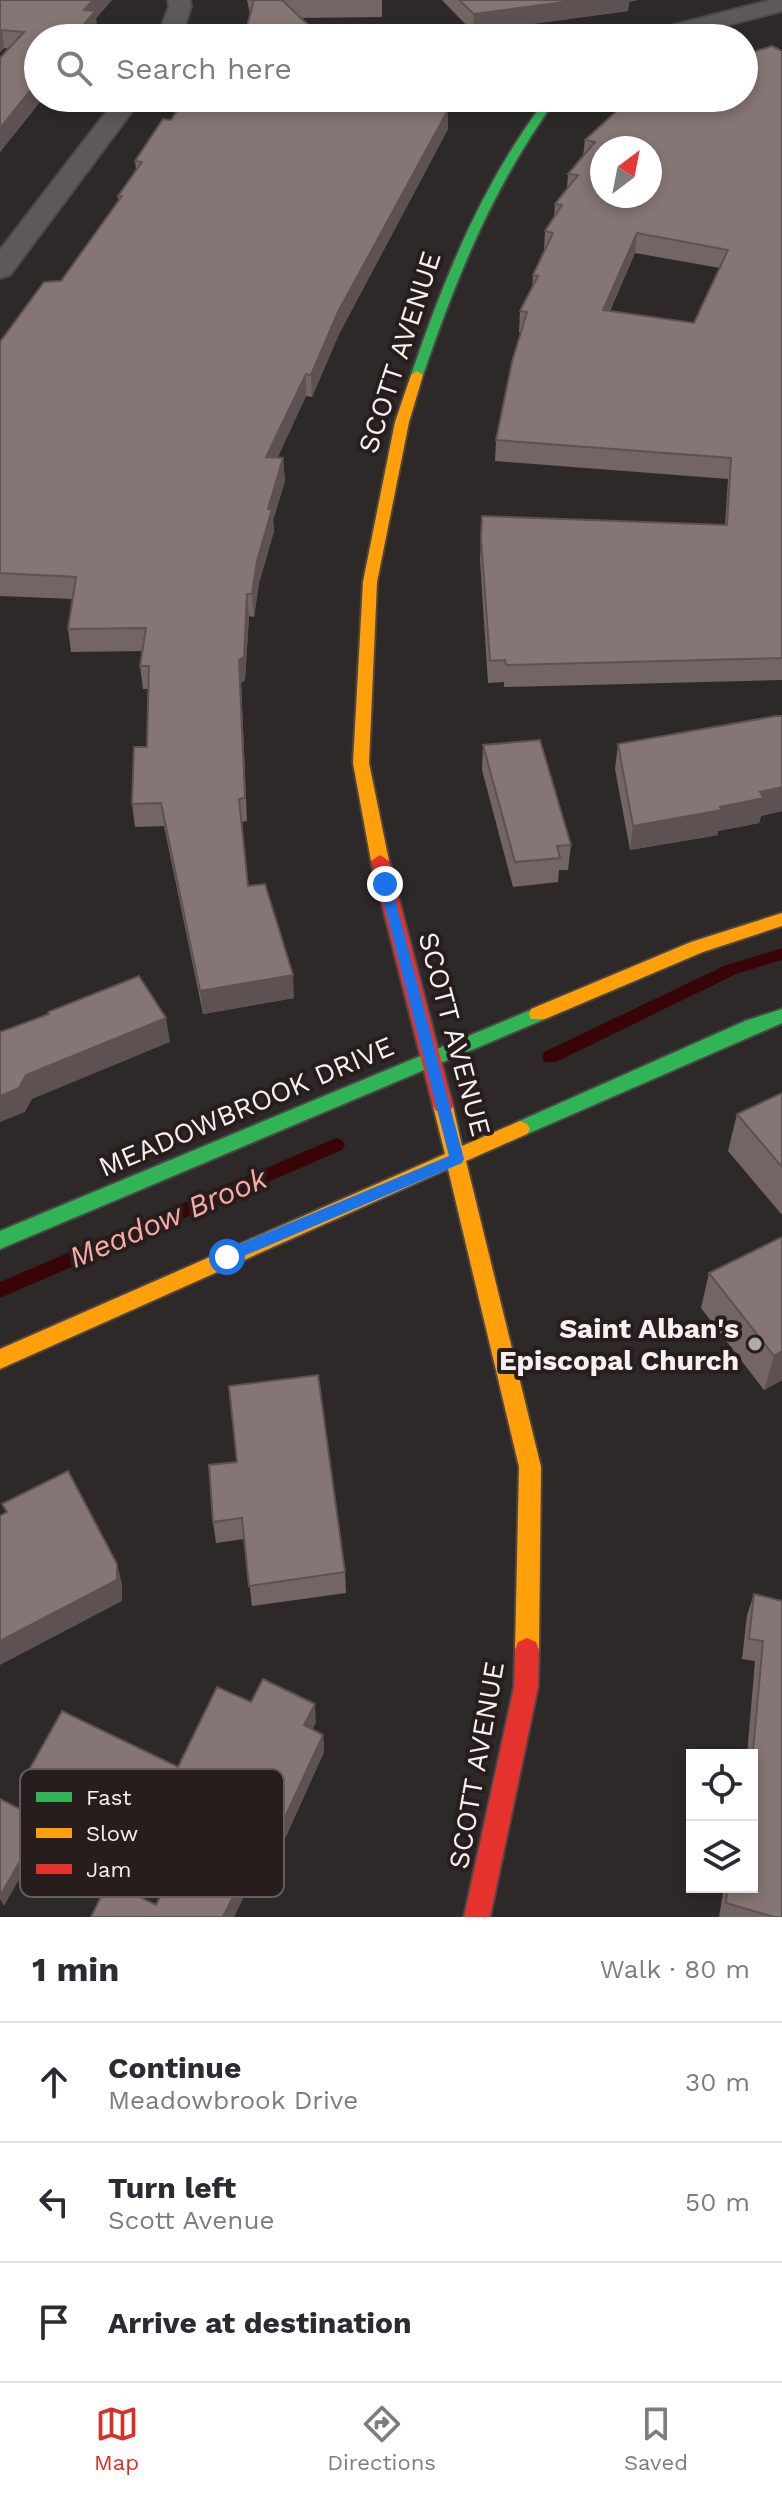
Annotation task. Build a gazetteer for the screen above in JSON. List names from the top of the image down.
{
  "streets": {
    "street": ["SCOTT AVENUE", "MEADOWBROOK DRIVE"]
  },
  "crossings": [
    ["SCOTT AVENUE", "MEADOWBROOK DRIVE"]
  ],
  "water": ["Meadow Brook"],
  "places": ["Saint Alban's Episcopal Church"],
  "legend": ["Fast", "Slow", "Jam"],
  "north": "top right",
  "page": {
    "search": "Search here",
    "heading": ["1 min", "Walk · 80 m"],
    "list": [
      ["Continue", "Meadowbrook Drive", "30 m"],
      ["Turn left", "Scott Avenue", "50 m"],
      "Arrive at destination"
    ],
    "nav": ["Map", "Directions", "Saved"]
  }
}
